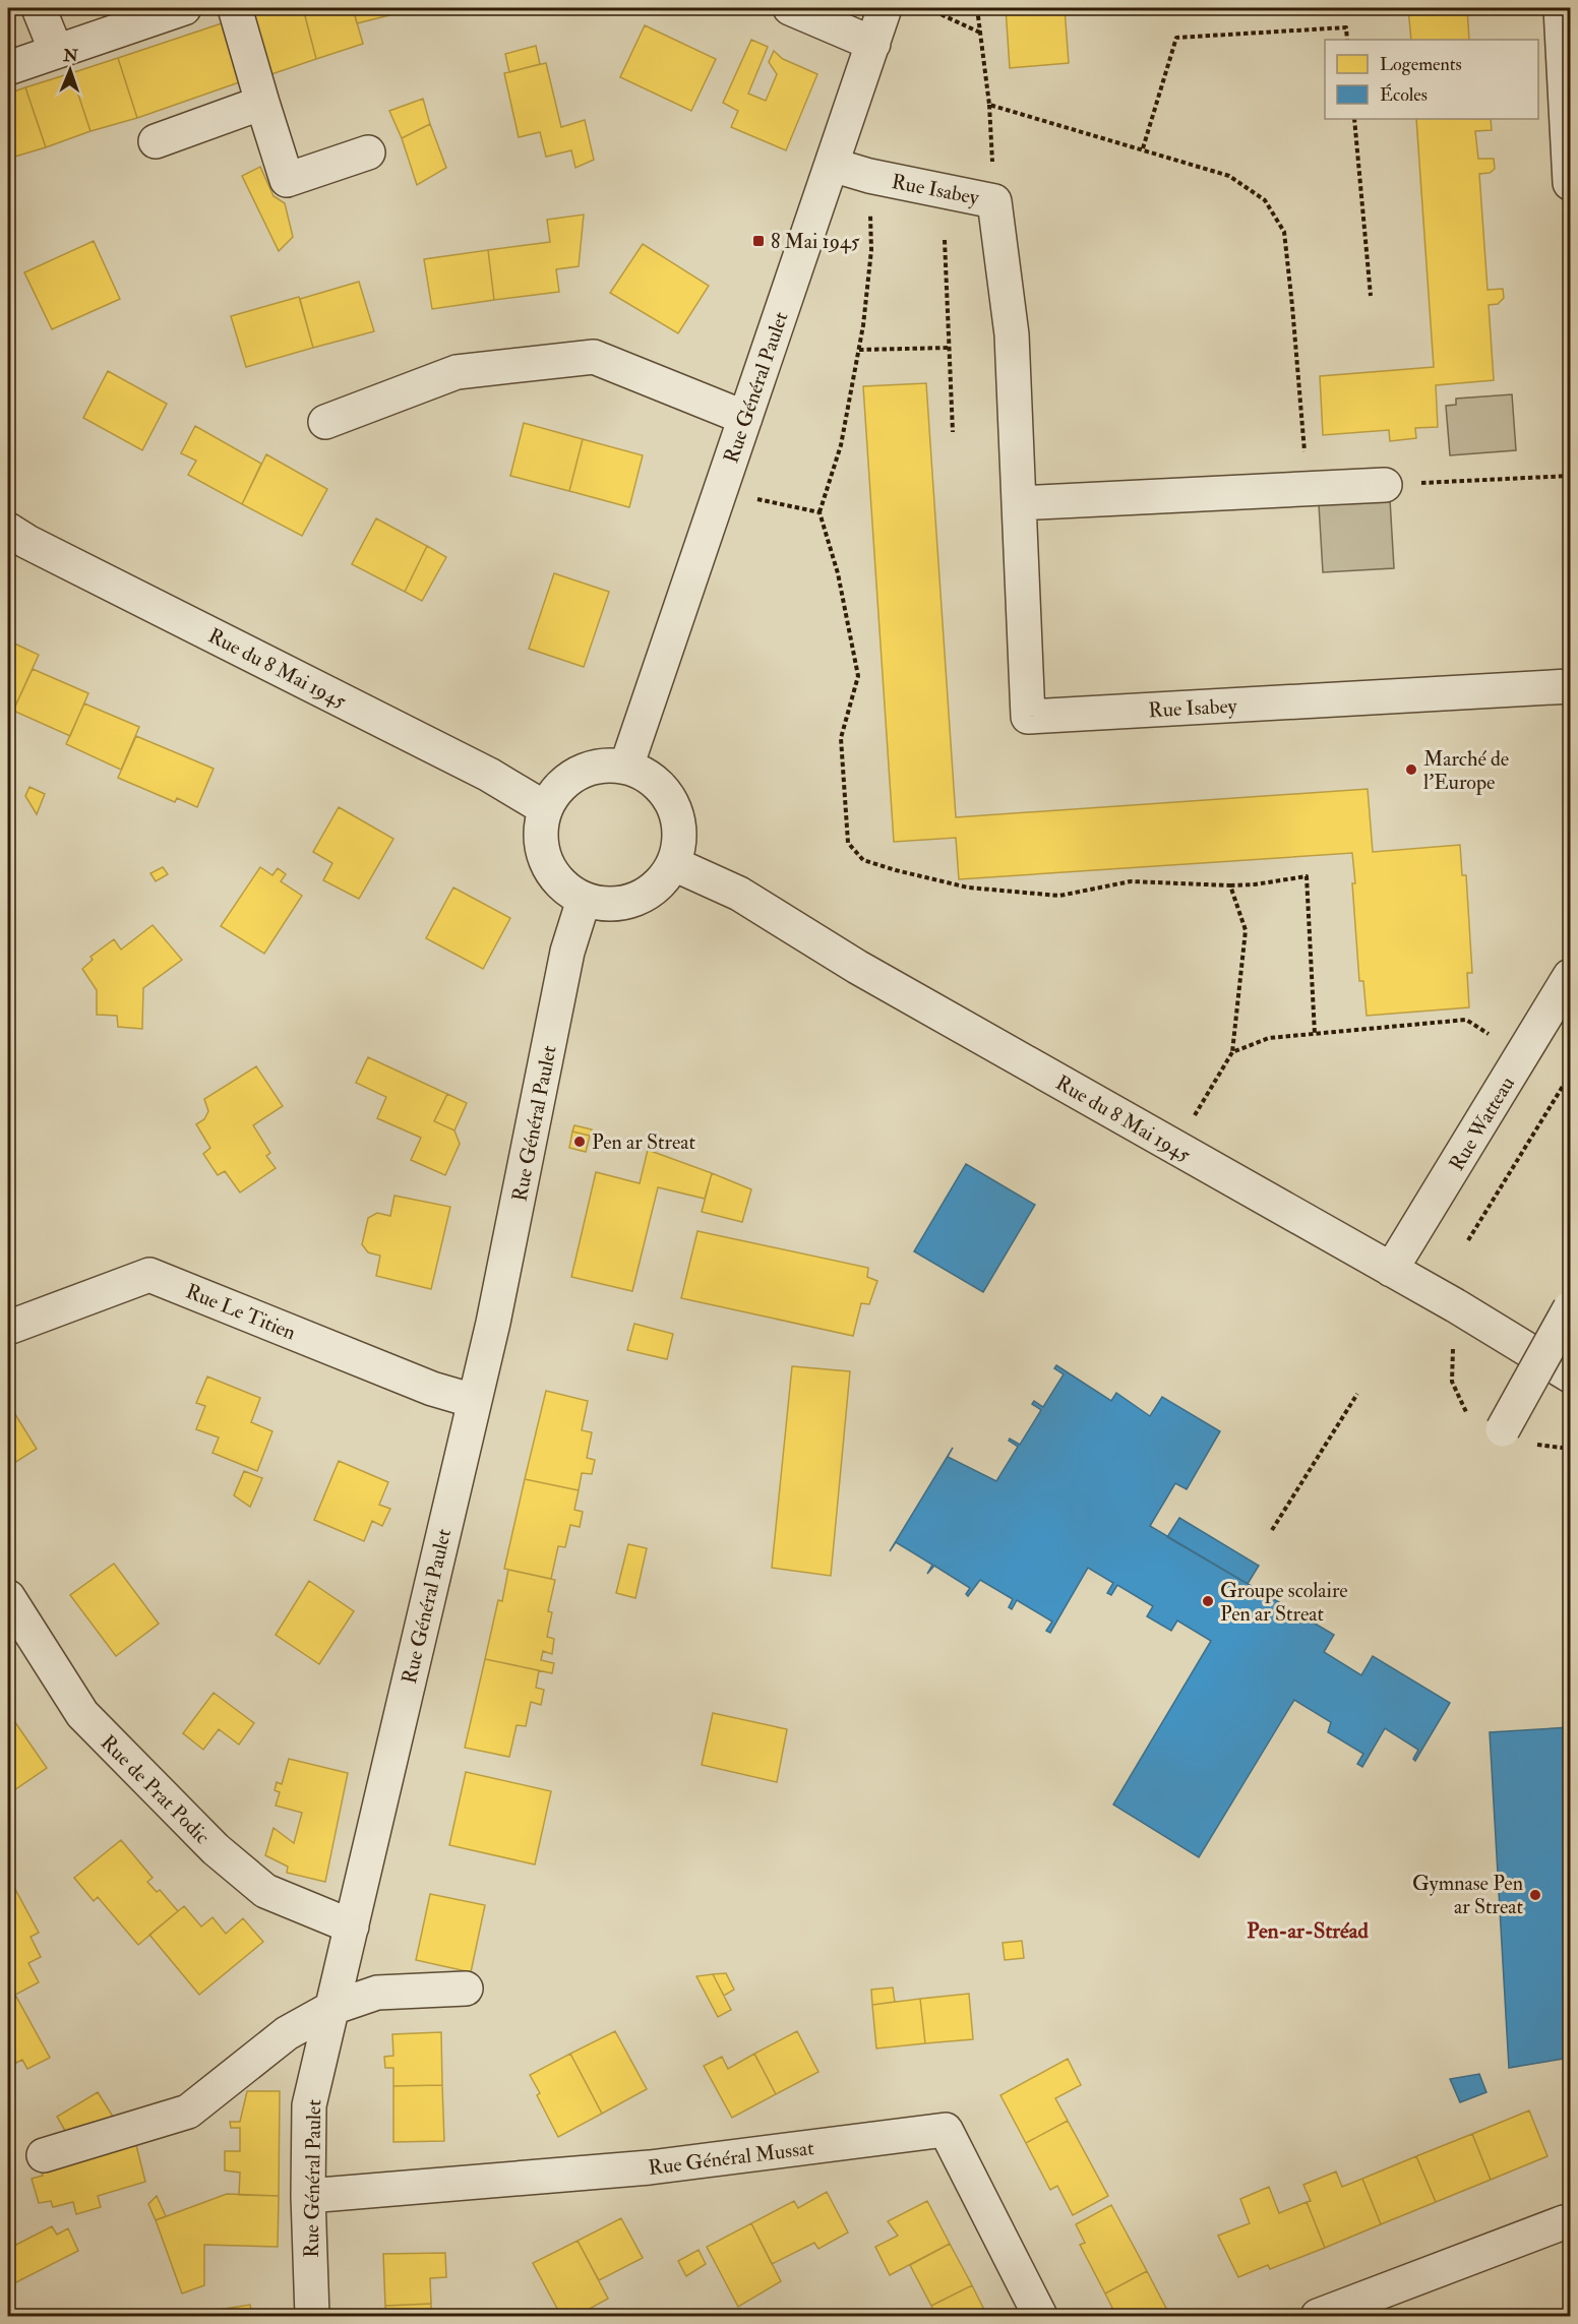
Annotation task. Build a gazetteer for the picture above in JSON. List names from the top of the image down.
{
  "streets": {
    "street": [
      "Rue Isabey",
      "Rue Général Paulet",
      "Rue du 8 Mai 1945",
      "Rue Watteau",
      "Rue Le Titien",
      "Rue de Prat Podic",
      "Rue Général Mussat"
    ]
  },
  "crossings": [
    ["Rue Isabey", "Rue Général Paulet"],
    ["Rue Général Paulet", "Rue du 8 Mai 1945"],
    ["Rue Général Paulet", "Rue Le Titien"],
    ["Rue Général Paulet", "Rue de Prat Podic"],
    ["Rue Général Paulet", "Rue Général Mussat"],
    ["Rue du 8 Mai 1945", "Rue Watteau"]
  ],
  "districts": ["Pen-ar-Stréad"],
  "places": {
    "transit": ["8 Mai 1945"],
    "other": [
      "Marché de l'Europe",
      "Pen ar Streat",
      "Groupe scolaire Pen ar Streat",
      "Gymnase Pen ar Streat"
    ]
  },
  "legend": ["Logements", "Écoles"],
  "north": "top"
}
